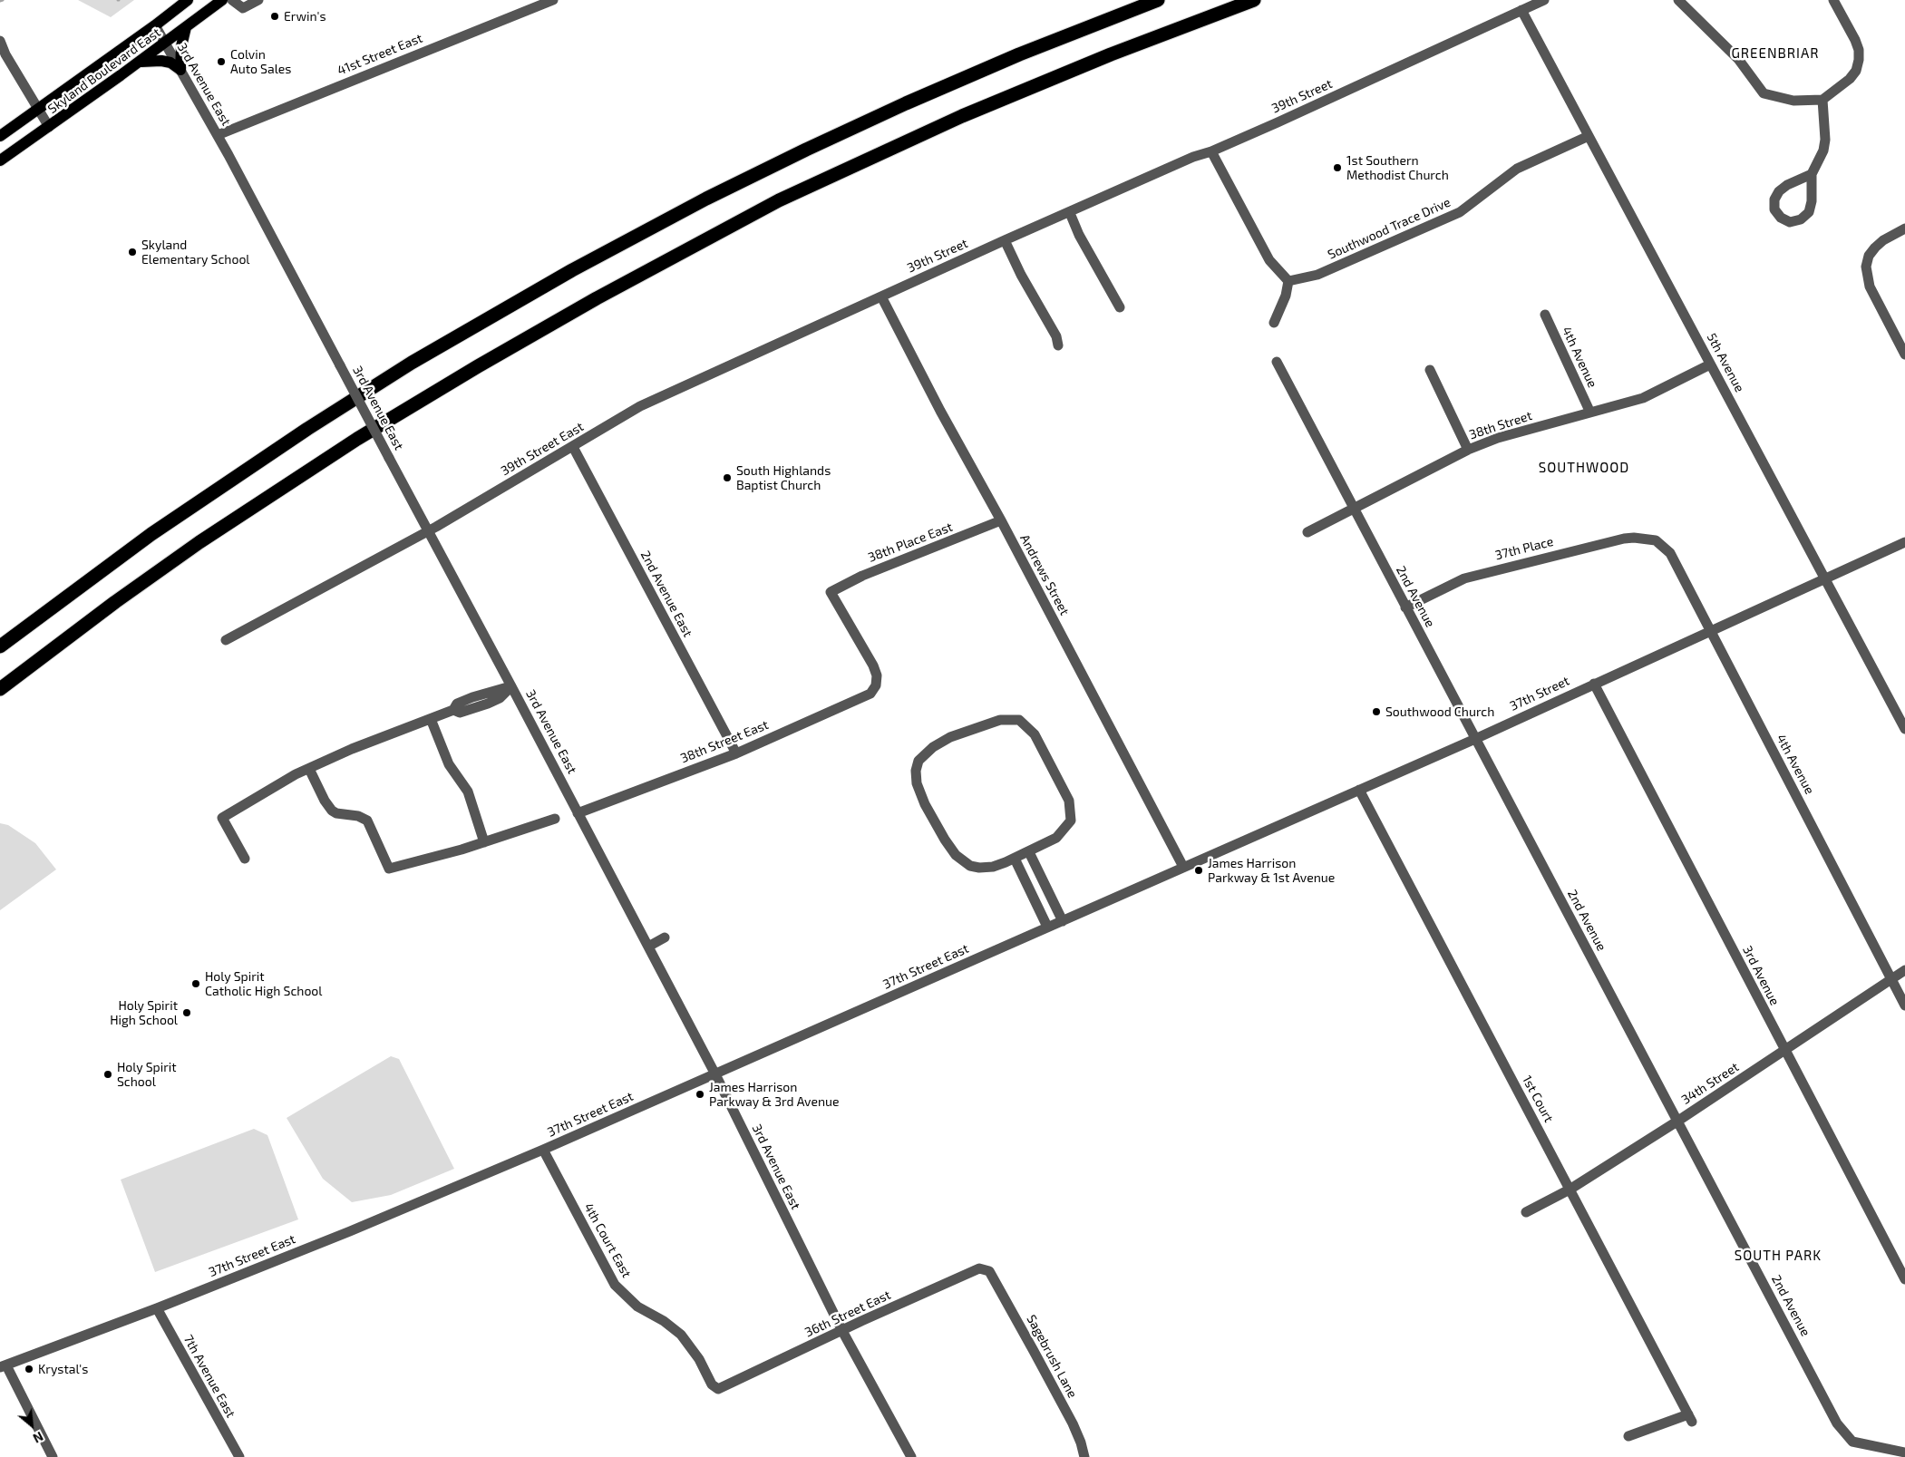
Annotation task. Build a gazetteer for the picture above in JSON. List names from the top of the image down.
{
  "streets": {
    "main road": ["Skyland Boulevard East"],
    "street": [
      "41st Street East",
      "3rd Avenue East",
      "39th Street",
      "Southwood Trace Drive",
      "4th Avenue",
      "5th Avenue",
      "38th Street",
      "39th Street East",
      "38th Place East",
      "37th Place",
      "Andrews Street",
      "2nd Avenue East",
      "2nd Avenue",
      "37th Street",
      "38th Street East",
      "37th Street East",
      "3rd Avenue",
      "34th Street",
      "1st Court",
      "4th Court East",
      "36th Street East",
      "Sagebrush Lane",
      "7th Avenue East"
    ]
  },
  "crossings": [
    ["41st Street East", "3rd Avenue East"],
    ["Skyland Boulevard East", "3rd Avenue East"],
    ["3rd Avenue East", "39th Street East"],
    ["3rd Avenue East", "38th Street East"],
    ["3rd Avenue East", "37th Street East"],
    ["3rd Avenue East", "36th Street East"],
    ["39th Street", "5th Avenue"],
    ["39th Street", "39th Street East"],
    ["39th Street", "Andrews Street"],
    ["Southwood Trace Drive", "5th Avenue"],
    ["4th Avenue", "38th Street"],
    ["4th Avenue", "37th Place"],
    ["4th Avenue", "37th Street"],
    ["4th Avenue", "34th Street"],
    ["5th Avenue", "38th Street"],
    ["5th Avenue", "37th Street"],
    ["38th Street", "2nd Avenue"],
    ["39th Street East", "Andrews Street"],
    ["39th Street East", "2nd Avenue East"],
    ["38th Place East", "Andrews Street"],
    ["38th Place East", "38th Street East"],
    ["37th Place", "2nd Avenue"],
    ["Andrews Street", "37th Street"],
    ["Andrews Street", "37th Street East"],
    ["2nd Avenue East", "38th Street East"],
    ["2nd Avenue", "37th Street"],
    ["2nd Avenue", "34th Street"],
    ["37th Street", "37th Street East"],
    ["37th Street", "3rd Avenue"],
    ["37th Street", "1st Court"],
    ["37th Street East", "4th Court East"],
    ["37th Street East", "7th Avenue East"],
    ["3rd Avenue", "34th Street"],
    ["34th Street", "1st Court"],
    ["4th Court East", "36th Street East"],
    ["36th Street East", "Sagebrush Lane"]
  ],
  "districts": ["GREENBRIAR", "SOUTHWOOD", "SOUTH PARK"],
  "places": [
    "Erwin's",
    "Colvin Auto Sales",
    "1st Southern Methodist Church",
    "Skyland Elementary School",
    "South Highlands Baptist Church",
    "Southwood Church",
    "James Harrison Parkway & 1st Avenue",
    "Holy Spirit Catholic High School",
    "Holy Spirit High School",
    "Holy Spirit School",
    "James Harrison Parkway & 3rd Avenue",
    "Krystal's"
  ],
  "north": "bottom right"
}
